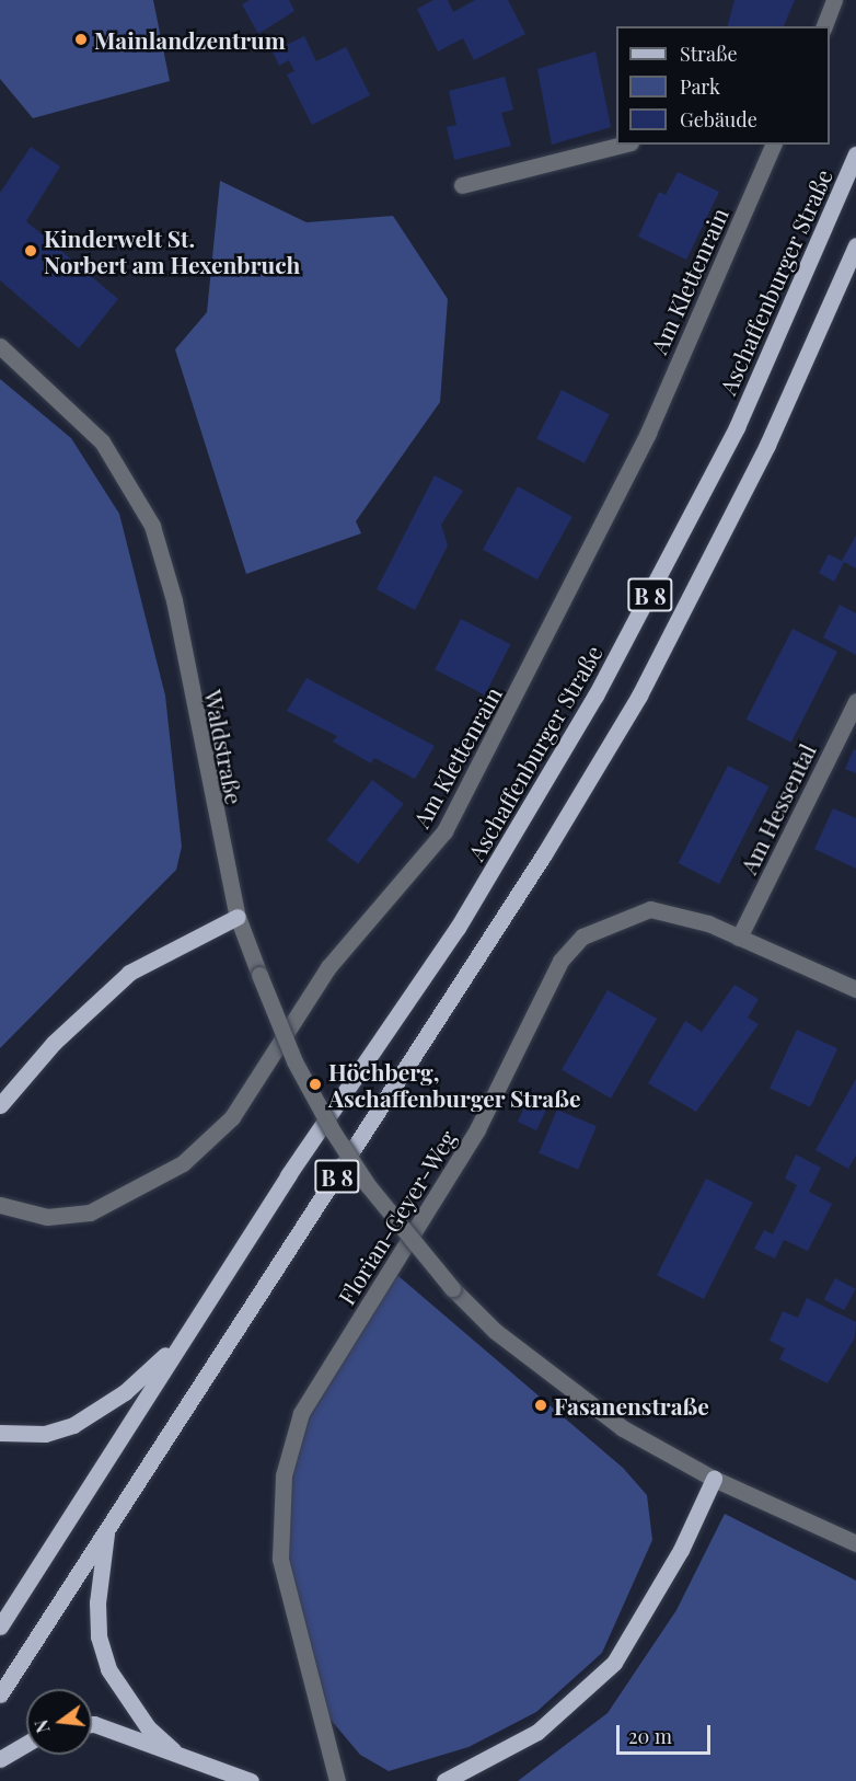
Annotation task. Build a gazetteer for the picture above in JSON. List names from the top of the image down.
{
  "streets": {
    "main road": ["Aschaffenburger Straße", "B 8"],
    "street": [
      "Am Klettenrain",
      "Waldstraße",
      "Am Hessental",
      "Florian-Geyer-Weg"
    ]
  },
  "crossings": [
    ["Aschaffenburger Straße", "B 8"],
    ["Am Hessental", "Florian-Geyer-Weg"]
  ],
  "places": [
    "Mainlandzentrum",
    "Kinderwelt St. Norbert am Hexenbruch",
    "Höchberg, Aschaffenburger Straße",
    "Fasanenstraße"
  ],
  "legend": ["Straße", "Park", "Gebäude"],
  "scale_bar": "20 m",
  "north": "left"
}
